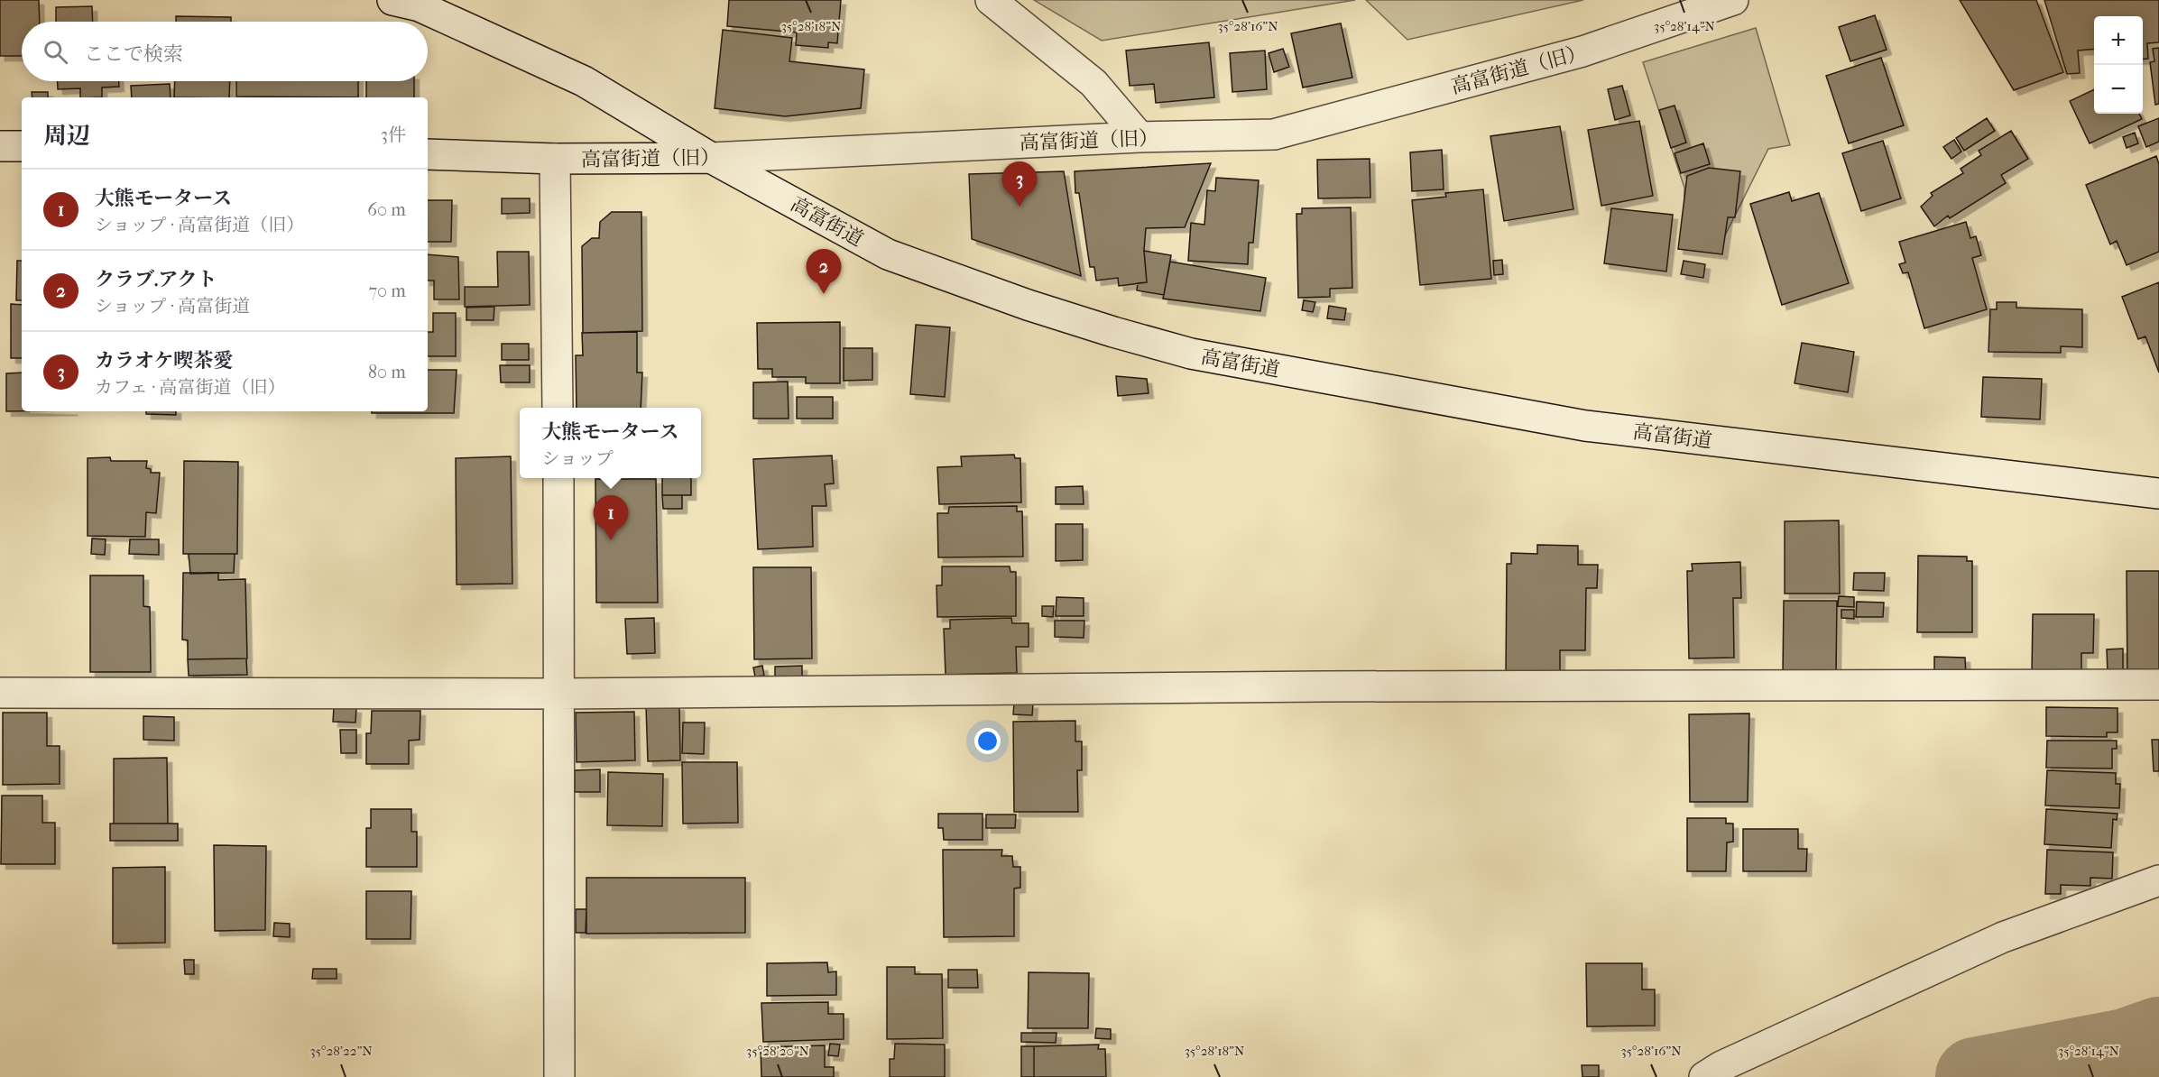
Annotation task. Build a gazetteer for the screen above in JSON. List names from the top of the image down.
{
  "streets": {
    "street": ["高富街道（旧）", "高富街道"]
  },
  "crossings": [
    ["高富街道（旧）", "高富街道"]
  ],
  "page": {
    "map_buttons": ["+", "−"],
    "search": "ここで検索",
    "heading": ["周辺", "3件"],
    "pins": ["3", "2", "1"],
    "list": [
      {
        "mark": "1",
        "name": "大熊モータース",
        "note": "ショップ · 高富街道（旧）",
        "value": "60 m"
      },
      {
        "mark": "2",
        "name": "クラブ.アクト",
        "note": "ショップ · 高富街道",
        "value": "70 m"
      },
      {
        "mark": "3",
        "name": "カラオケ喫茶愛",
        "note": "カフェ · 高富街道（旧）",
        "value": "80 m"
      }
    ],
    "popup": ["大熊モータース", "ショップ"]
  },
  "coordinates": [
    "35°28'18\"N",
    "35°28'16\"N",
    "35°28'14\"N",
    "35°28'22\"N",
    "35°28'20\"N"
  ]
}
